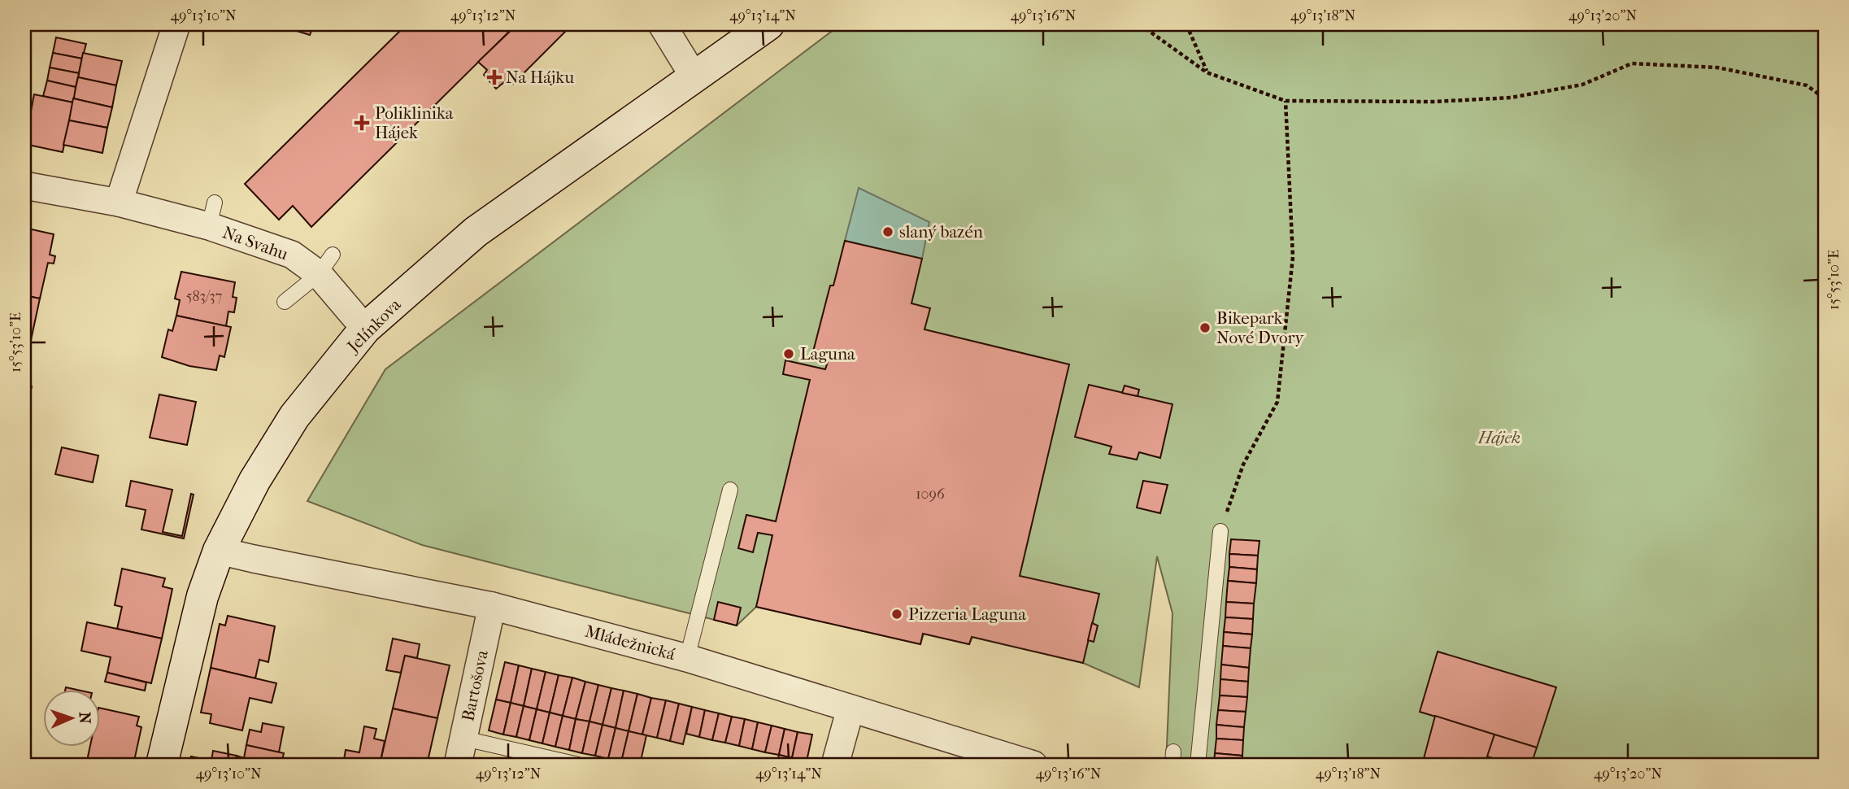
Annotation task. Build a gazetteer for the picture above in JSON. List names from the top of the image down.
{
  "streets": {
    "street": [
      "Na Svahu",
      "Jelínkova",
      "Mládežnická",
      "Bartošova"
    ]
  },
  "crossings": [
    ["Na Svahu", "Jelínkova"],
    ["Jelínkova", "Mládežnická"],
    ["Mládežnická", "Bartošova"]
  ],
  "parks": ["Hájek"],
  "places": {
    "health": ["Na Hájku", "Poliklinika Hájek"],
    "other": [
      "slaný bazén",
      "Bikepark Nové Dvory",
      "Laguna",
      "Pizzeria Laguna"
    ]
  },
  "house_numbers": ["583/37", "1096"],
  "north": "right",
  "coordinates": [
    "49°13'10\"N",
    "49°13'12\"N",
    "49°13'14\"N",
    "49°13'16\"N",
    "49°13'18\"N",
    "49°13'20\"N",
    "15°53'10\"E"
  ]
}
